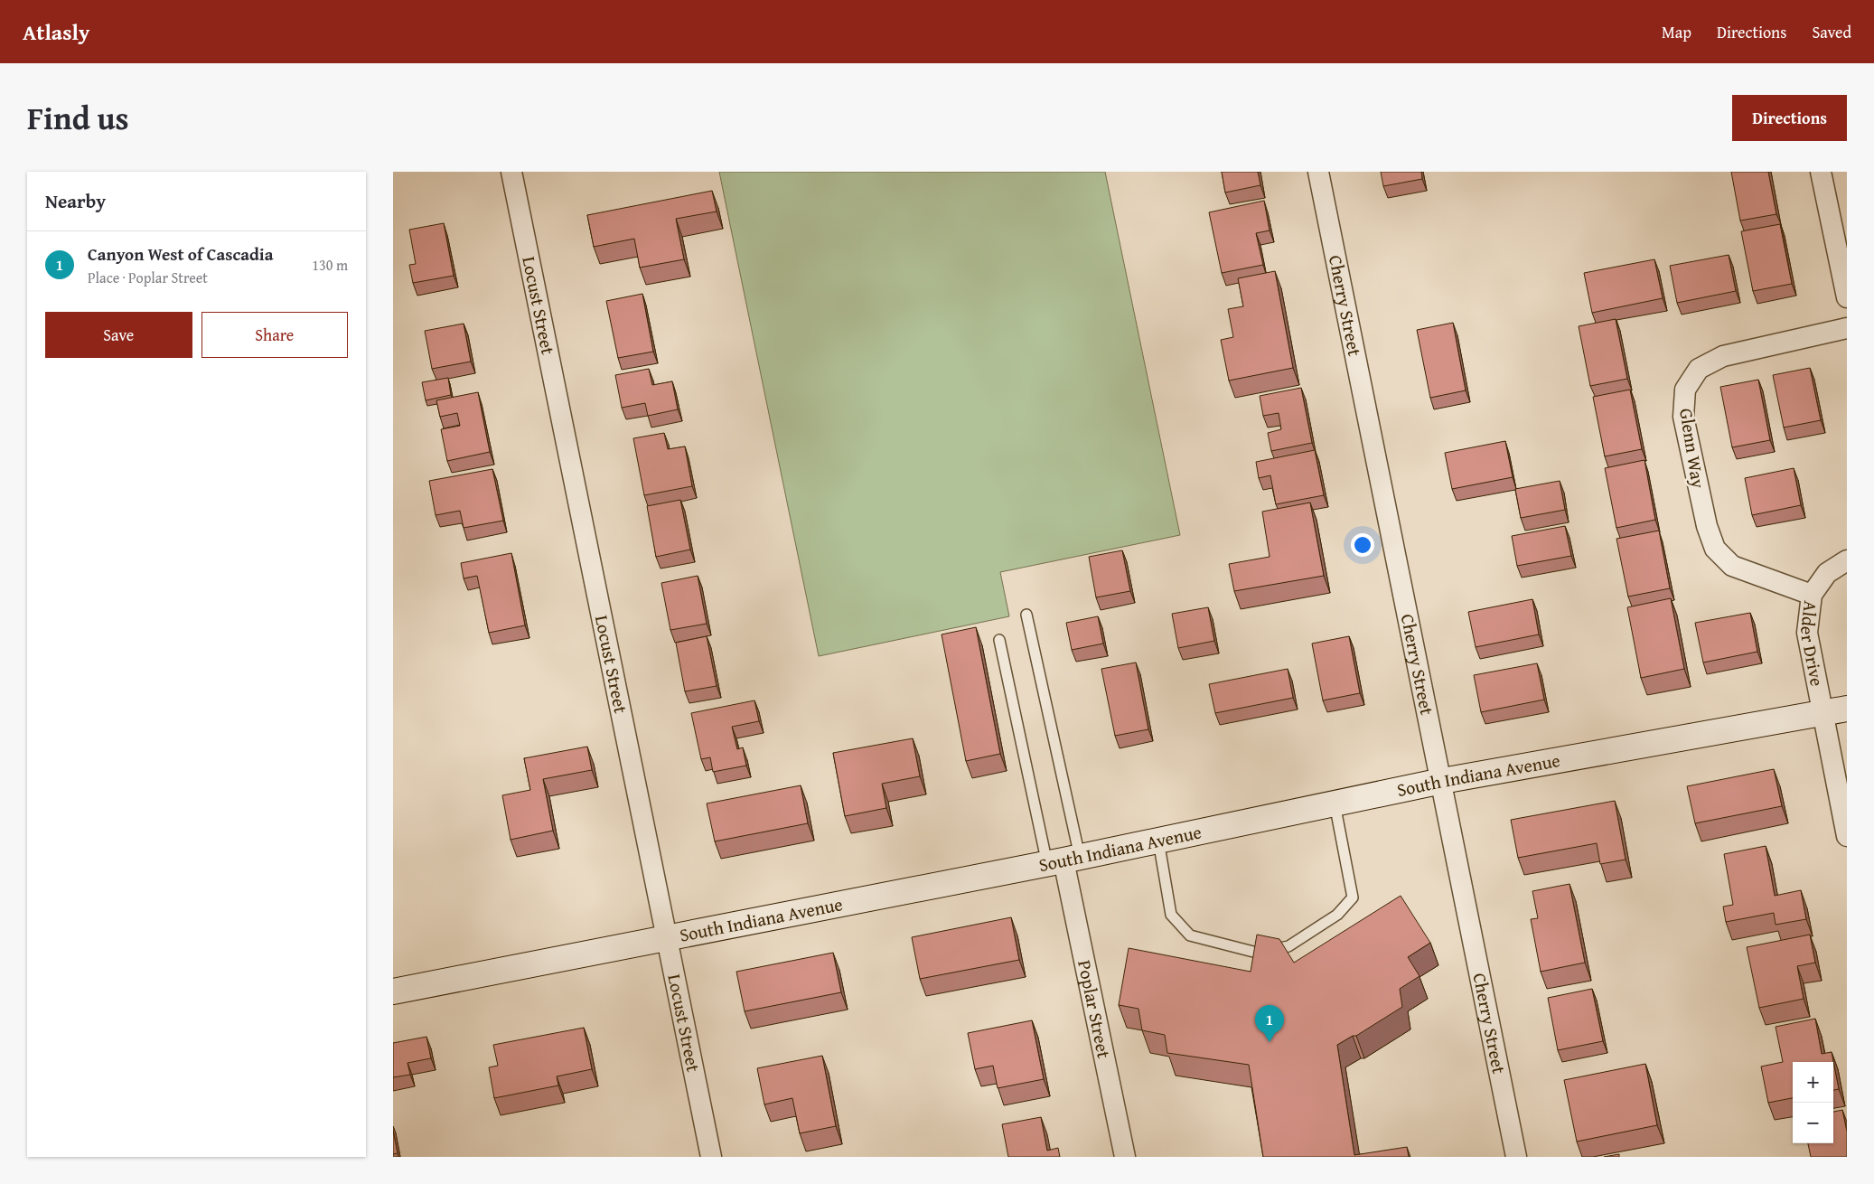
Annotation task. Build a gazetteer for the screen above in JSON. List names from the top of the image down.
{
  "streets": {
    "main road": ["South Indiana Avenue"],
    "street": [
      "Locust Street",
      "Cherry Street",
      "Glenn Way",
      "Alder Drive",
      "Poplar Street"
    ]
  },
  "crossings": [
    ["Locust Street", "South Indiana Avenue"],
    ["Cherry Street", "South Indiana Avenue"],
    ["Glenn Way", "Alder Drive"],
    ["Alder Drive", "South Indiana Avenue"],
    ["South Indiana Avenue", "Poplar Street"]
  ],
  "page": {
    "header": "Atlasly",
    "nav": ["Map", "Directions", "Saved"],
    "title": "Find us",
    "buttons": [
      "Directions",
      ["Save", "Share"]
    ],
    "heading": "Nearby",
    "list": [
      {
        "mark": "1",
        "name": "Canyon West of Cascadia",
        "note": "Place · Poplar Street",
        "value": "130 m"
      }
    ],
    "pins": "1",
    "map_buttons": ["+", "−"]
  }
}
